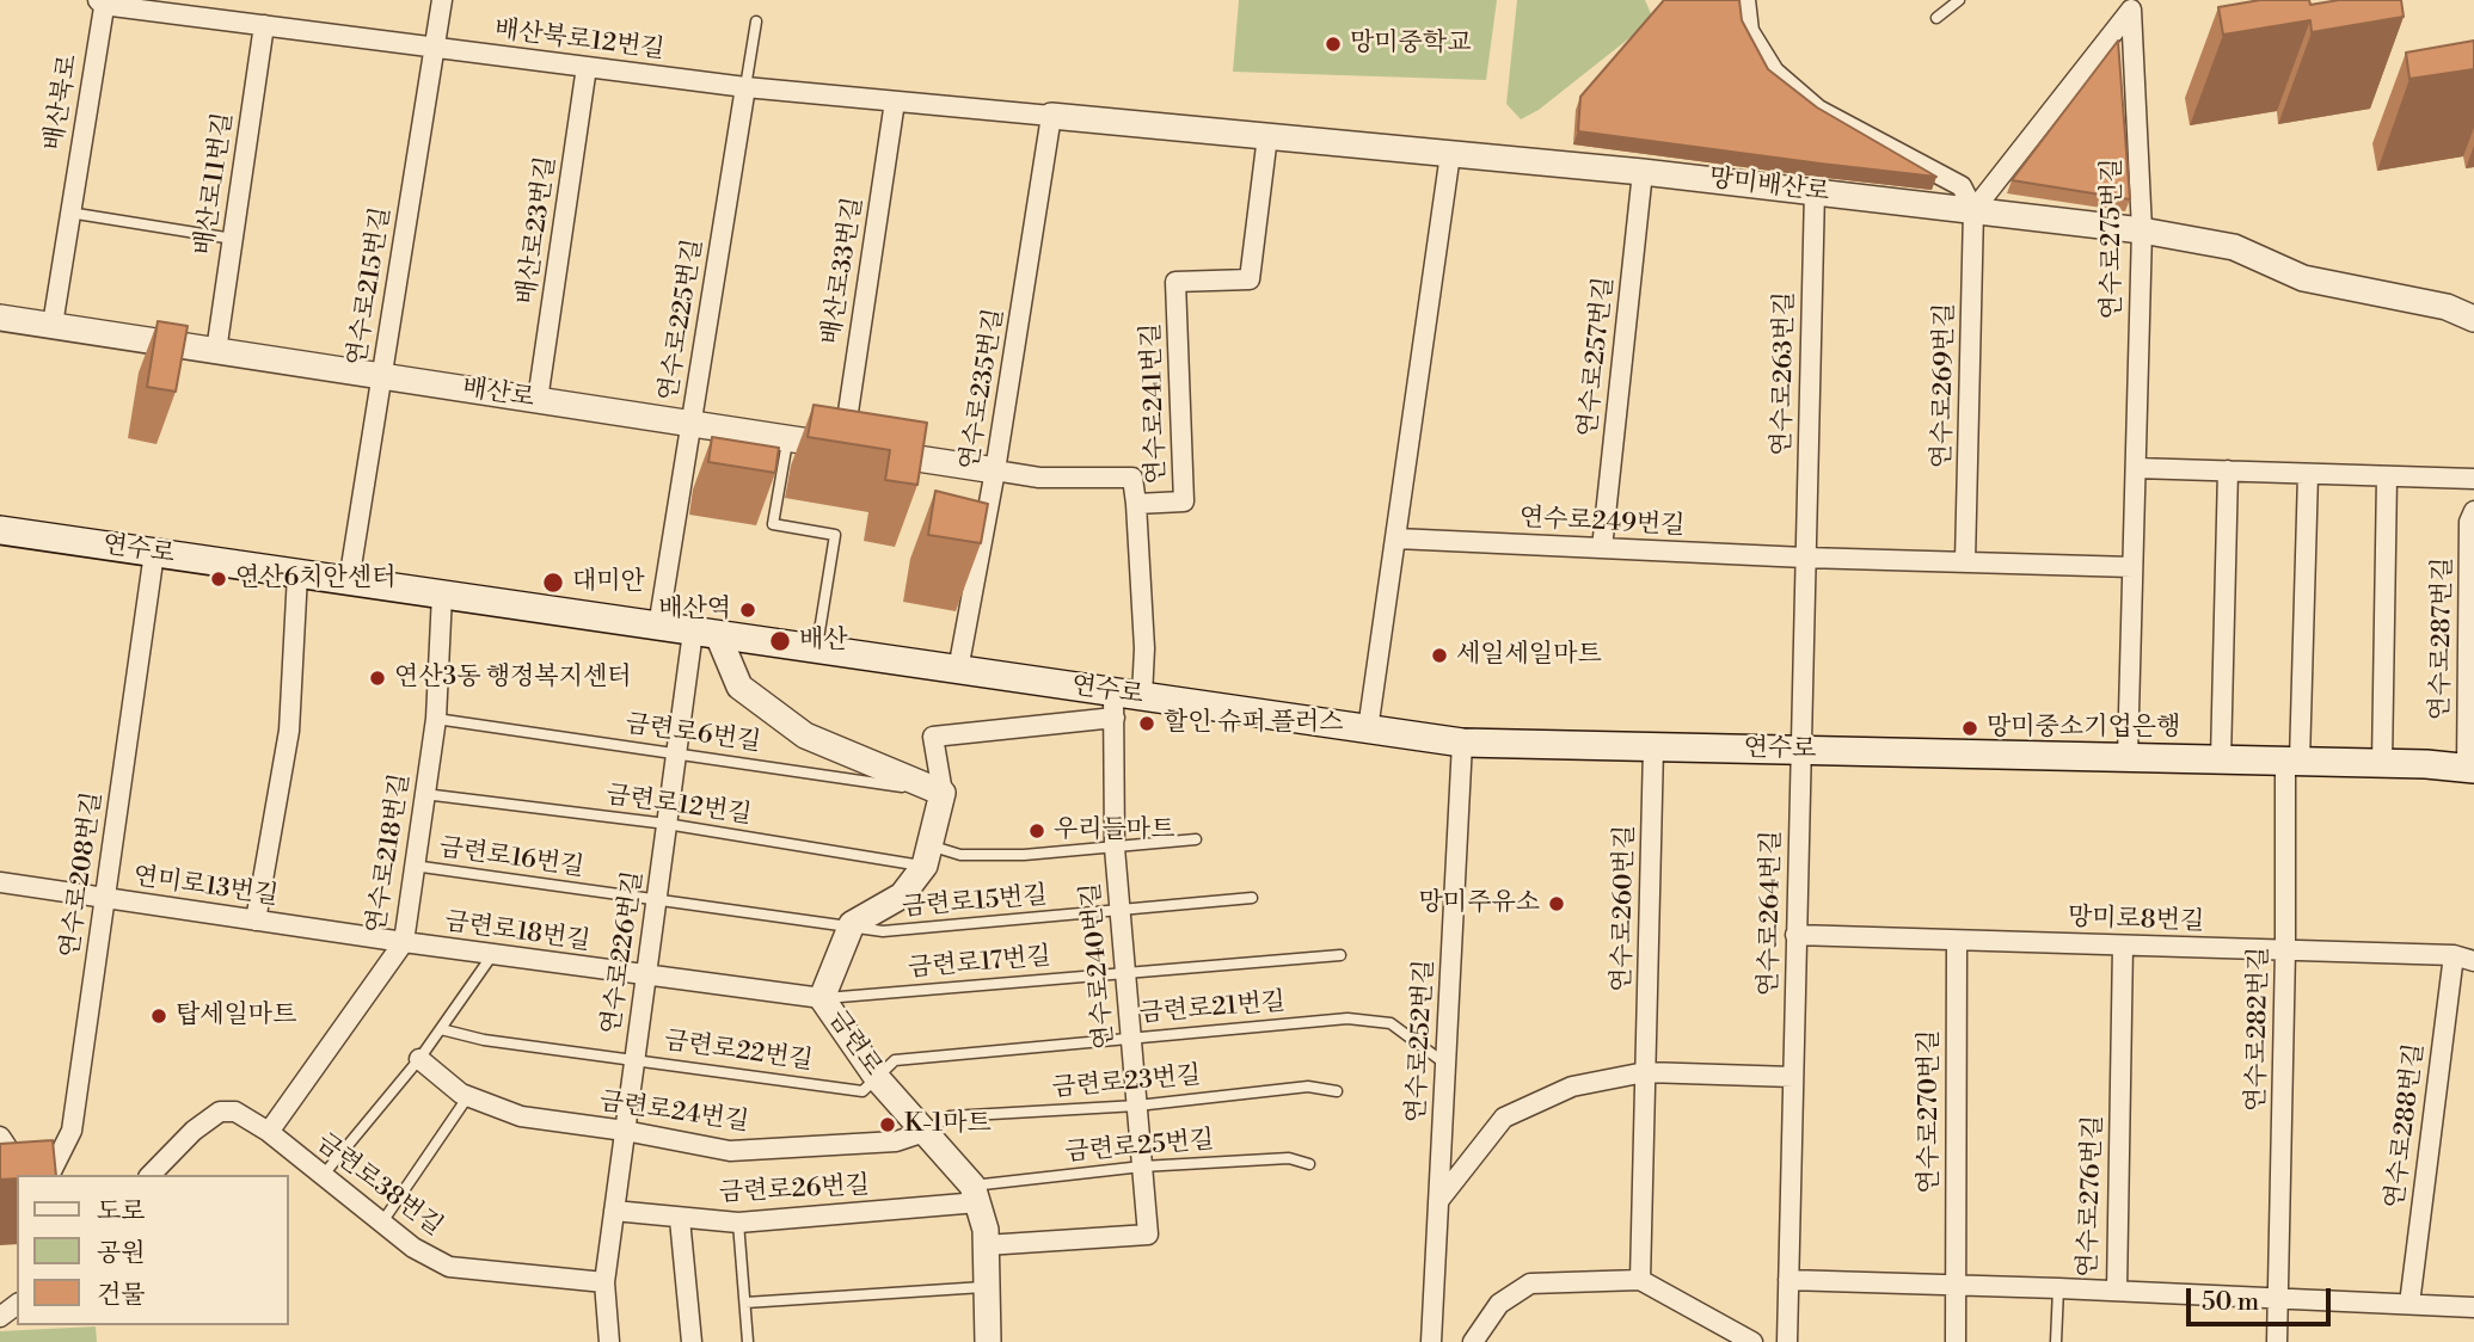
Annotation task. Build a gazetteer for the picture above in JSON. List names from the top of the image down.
{
  "streets": {
    "main road": ["연수로"],
    "street": [
      "배산북로12번길",
      "배산북로",
      "배산로11번길",
      "망미배산로",
      "배산로23번길",
      "연수로275번길",
      "배산로33번길",
      "연수로215번길",
      "연수로225번길",
      "연수로257번길",
      "연수로263번길",
      "연수로269번길",
      "연수로235번길",
      "배산로",
      "연수로241번길",
      "연수로249번길",
      "연수로287번길",
      "연수로218번길",
      "연수로208번길",
      "연미로13번길",
      "연수로260번길",
      "연수로264번길",
      "망미로8번길",
      "금련로18번길",
      "연수로226번길",
      "연수로240번길",
      "연수로282번길",
      "연수로252번길",
      "금련로",
      "연수로270번길",
      "금련로24번길",
      "연수로288번길",
      "금련로38번길",
      "금련로26번길",
      "연수로276번길"
    ],
    "lane": [
      "금련로6번길",
      "금련로12번길",
      "금련로16번길",
      "금련로15번길",
      "금련로17번길",
      "금련로21번길",
      "금련로22번길",
      "금련로23번길",
      "금련로25번길"
    ]
  },
  "crossings": [
    ["배산북로12번길", "배산북로"],
    ["배산북로12번길", "배산로11번길"],
    ["배산북로12번길", "망미배산로"],
    ["배산북로12번길", "배산로23번길"],
    ["배산북로12번길", "배산로33번길"],
    ["배산북로12번길", "연수로215번길"],
    ["배산북로12번길", "연수로225번길"],
    ["배산북로12번길", "연수로235번길"],
    ["배산북로", "배산로"],
    ["배산로11번길", "배산로"],
    ["망미배산로", "연수로275번길"],
    ["망미배산로", "연수로257번길"],
    ["망미배산로", "연수로263번길"],
    ["망미배산로", "연수로269번길"],
    ["망미배산로", "연수로235번길"],
    ["망미배산로", "연수로241번길"],
    ["배산로23번길", "배산로"],
    ["연수로275번길", "연수로"],
    ["배산로33번길", "배산로"],
    ["연수로215번길", "배산로"],
    ["연수로215번길", "연수로"],
    ["연수로225번길", "배산로"],
    ["연수로225번길", "연수로"],
    ["연수로257번길", "연수로249번길"],
    ["연수로263번길", "연수로249번길"],
    ["연수로263번길", "연수로"],
    ["연수로263번길", "연수로264번길"],
    ["연수로235번길", "배산로"],
    ["연수로235번길", "연수로"],
    ["연수로241번길", "연수로"],
    ["연수로", "연수로287번길"],
    ["연수로", "연수로218번길"],
    ["연수로", "연수로208번길"],
    ["연수로", "연수로260번길"],
    ["연수로", "연수로264번길"],
    ["연수로", "연수로226번길"],
    ["연수로", "연수로240번길"],
    ["연수로", "연수로282번길"],
    ["연수로", "연수로252번길"],
    ["금련로6번길", "연수로218번길"],
    ["금련로6번길", "연수로226번길"],
    ["금련로12번길", "연수로218번길"],
    ["금련로12번길", "연수로226번길"],
    ["금련로12번길", "연수로240번길"],
    ["연수로218번길", "금련로16번길"],
    ["연수로218번길", "연미로13번길"],
    ["연수로218번길", "금련로18번길"],
    ["연수로218번길", "금련로38번길"],
    ["금련로16번길", "금련로15번길"],
    ["금련로16번길", "연수로226번길"],
    ["금련로16번길", "금련로"],
    ["연수로208번길", "연미로13번길"],
    ["연미로13번길", "금련로18번길"],
    ["금련로15번길", "연수로240번길"],
    ["금련로15번길", "금련로"],
    ["연수로264번길", "망미로8번길"],
    ["망미로8번길", "연수로282번길"],
    ["망미로8번길", "연수로270번길"],
    ["망미로8번길", "연수로288번길"],
    ["망미로8번길", "연수로276번길"],
    ["금련로18번길", "연수로226번길"],
    ["금련로18번길", "금련로17번길"],
    ["금련로18번길", "금련로"],
    ["연수로226번길", "금련로22번길"],
    ["연수로226번길", "금련로24번길"],
    ["연수로226번길", "금련로38번길"],
    ["연수로226번길", "금련로26번길"],
    ["금련로17번길", "연수로240번길"],
    ["금련로17번길", "금련로"],
    ["연수로240번길", "금련로21번길"],
    ["연수로240번길", "금련로23번길"],
    ["연수로240번길", "금련로25번길"],
    ["금련로21번길", "연수로252번길"],
    ["금련로21번길", "금련로"],
    ["금련로21번길", "금련로22번길"],
    ["금련로", "금련로22번길"],
    ["금련로", "금련로23번길"],
    ["금련로", "금련로24번길"],
    ["금련로", "금련로25번길"],
    ["금련로", "금련로26번길"],
    ["금련로23번길", "금련로24번길"],
    ["연수로270번길", "연수로276번길"],
    ["금련로25번길", "금련로26번길"]
  ],
  "places": [
    "망미중학교",
    "연산6치안센터",
    "대미안",
    "배산역",
    "배산",
    "세일세일마트",
    "연산3동 행정복지센터",
    "할인 슈퍼 플러스",
    "망미중소기업은행",
    "우리들마트",
    "망미주유소",
    "탑세일마트",
    "K-1마트"
  ],
  "legend": ["도로", "공원", "건물"],
  "scale_bar": "50 m"
}
